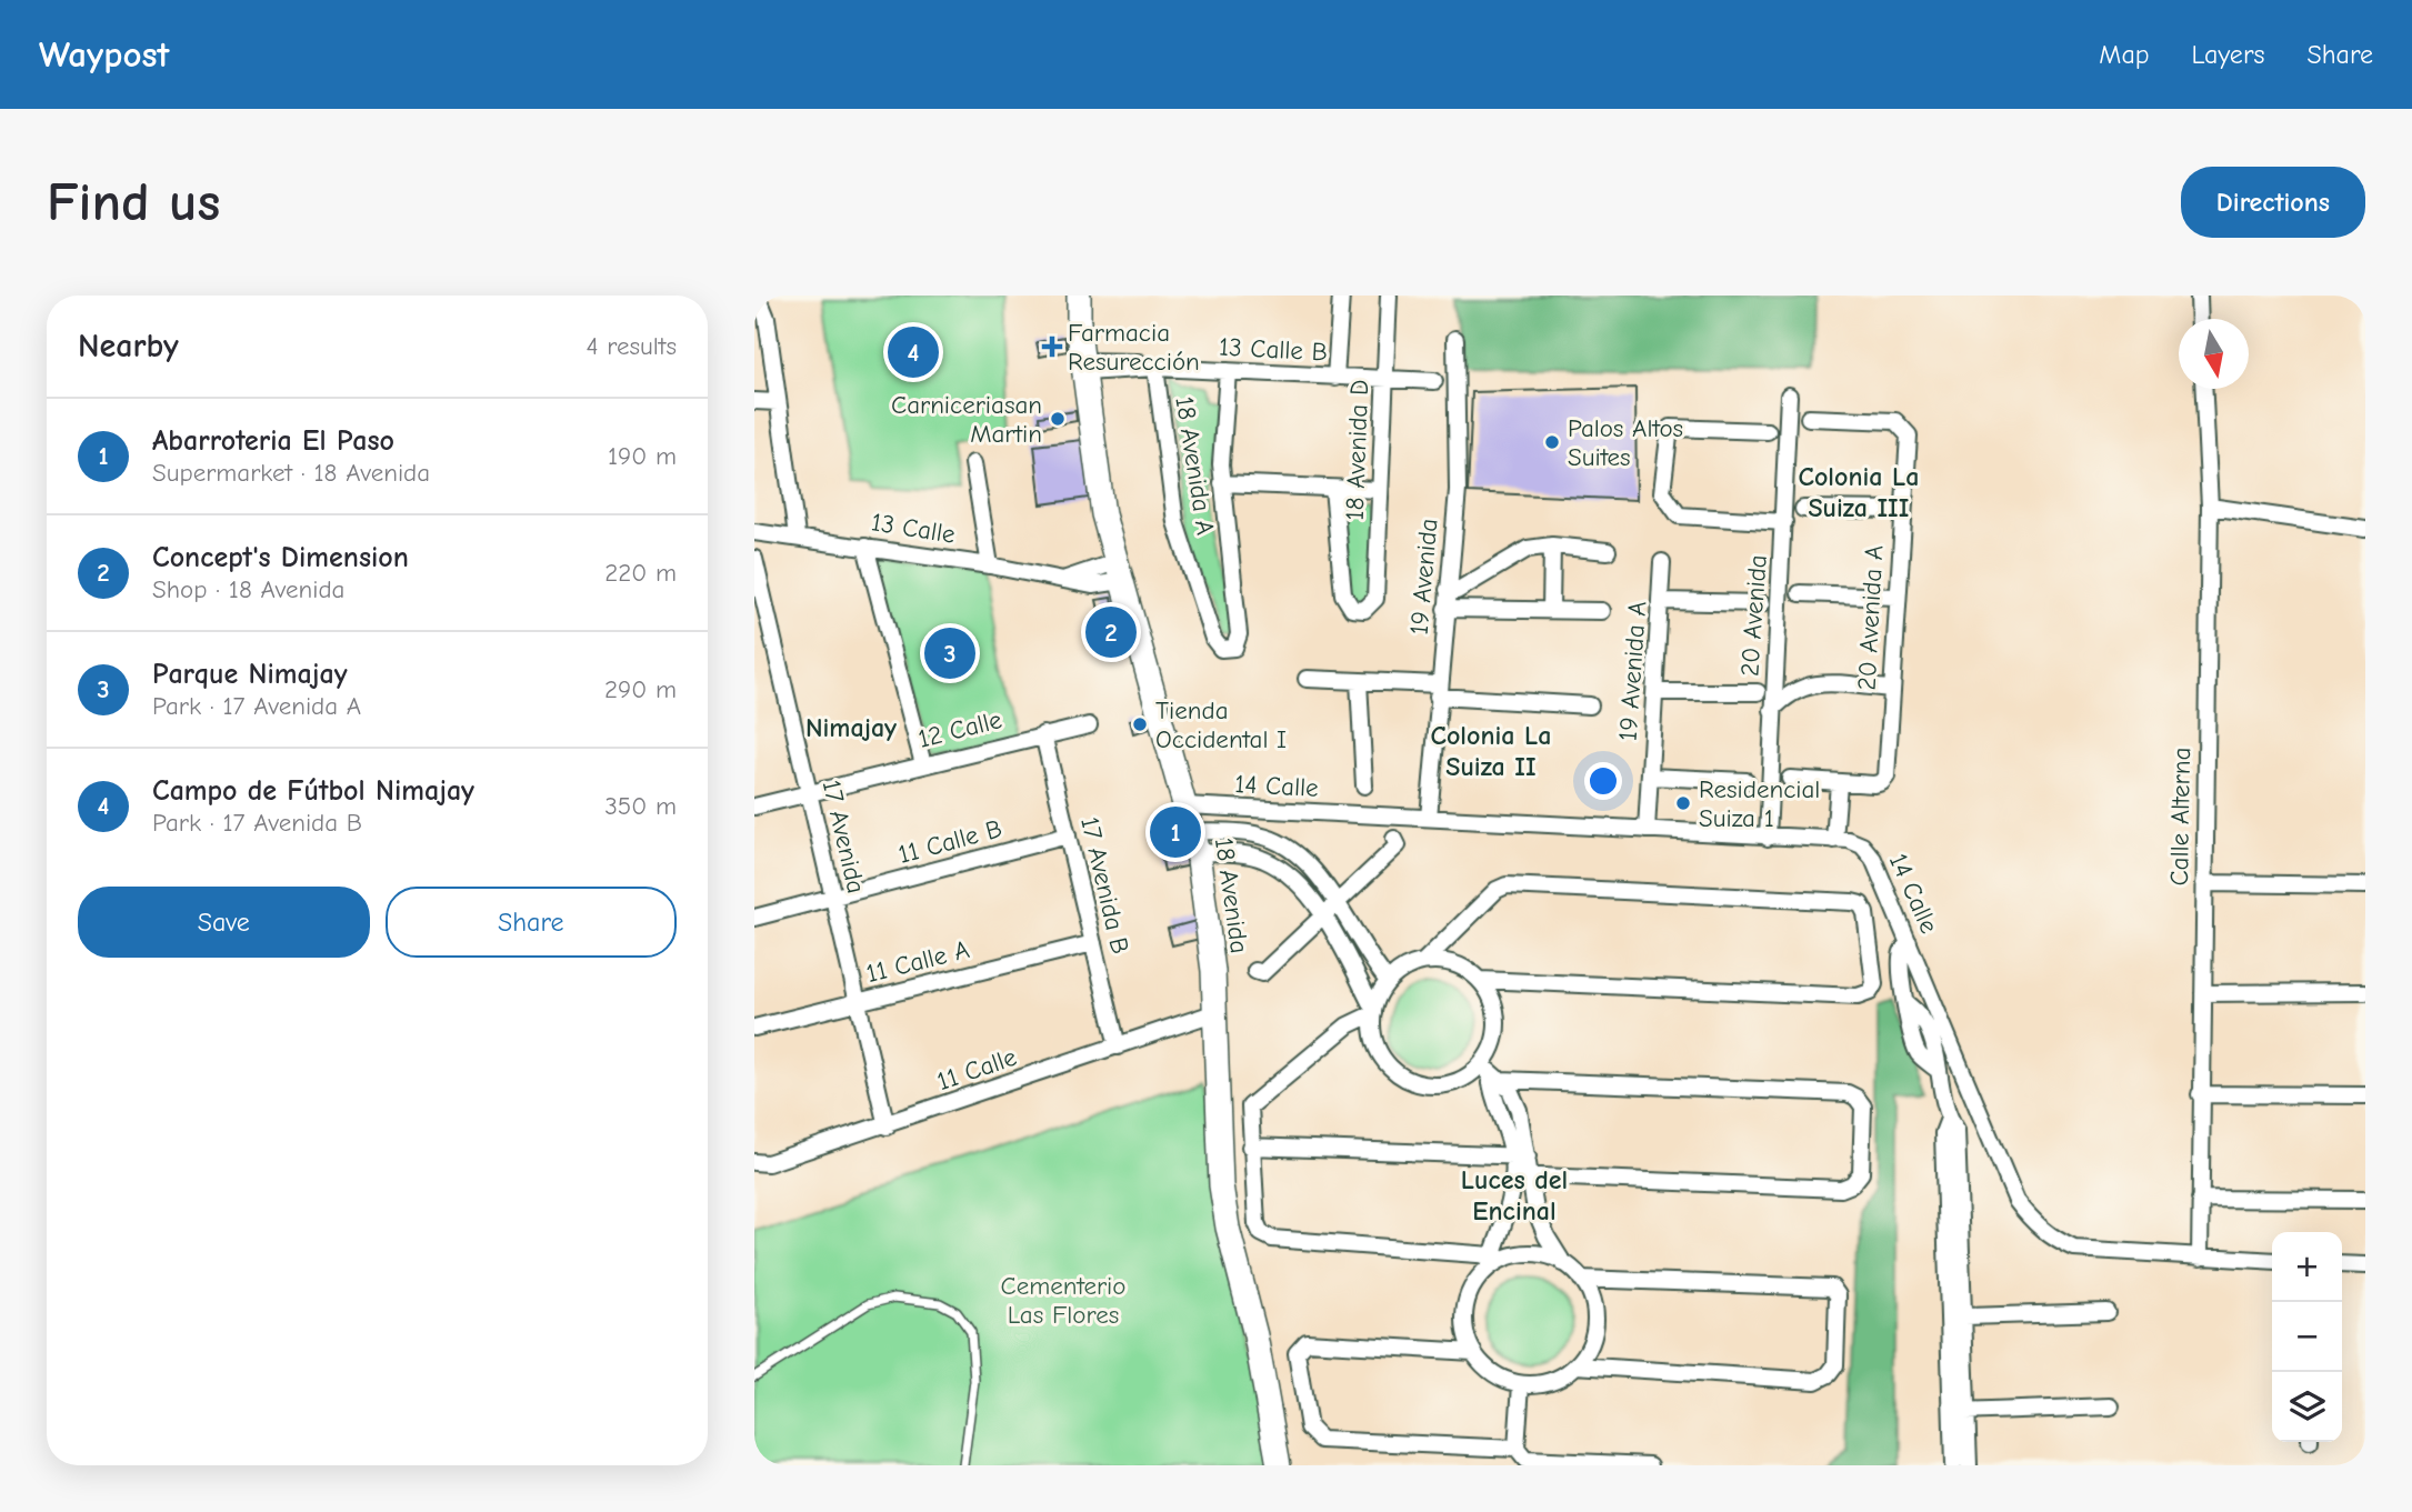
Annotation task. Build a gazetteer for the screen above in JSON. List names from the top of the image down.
{
  "streets": {
    "street": [
      "13 Calle B",
      "18 Avenida D",
      "18 Avenida A",
      "13 Calle",
      "19 Avenida",
      "20 Avenida",
      "20 Avenida A",
      "19 Avenida A",
      "12 Calle",
      "14 Calle",
      "Calle Alterna",
      "17 Avenida",
      "11 Calle B",
      "17 Avenida B",
      "18 Avenida",
      "11 Calle A",
      "11 Calle"
    ]
  },
  "crossings": [
    ["13 Calle B", "18 Avenida D"],
    ["13 Calle B", "18 Avenida A"],
    ["13 Calle B", "18 Avenida"],
    ["13 Calle", "18 Avenida"],
    ["19 Avenida", "14 Calle"],
    ["20 Avenida", "14 Calle"],
    ["19 Avenida A", "14 Calle"],
    ["12 Calle", "17 Avenida"],
    ["12 Calle", "17 Avenida B"],
    ["14 Calle", "Calle Alterna"],
    ["14 Calle", "18 Avenida"],
    ["17 Avenida", "11 Calle B"],
    ["17 Avenida", "11 Calle A"],
    ["17 Avenida", "11 Calle"],
    ["11 Calle B", "17 Avenida B"],
    ["17 Avenida B", "11 Calle A"],
    ["17 Avenida B", "11 Calle"],
    ["18 Avenida", "11 Calle"]
  ],
  "districts": [
    "Colonia La Suiza III",
    "Nimajay",
    "Colonia La Suiza II",
    "Luces del Encinal"
  ],
  "parks": ["Cementerio Las Flores"],
  "places": {
    "health": ["Farmacia Resurección"],
    "other": [
      "Carniceriasan Martin",
      "Palos Altos Suites",
      "Tienda Occidental I",
      "Residencial Suiza 1"
    ]
  },
  "north": "bottom",
  "page": {
    "header": "Waypost",
    "nav": ["Map", "Layers", "Share"],
    "buttons": [
      "Directions",
      ["Save", "Share"]
    ],
    "title": "Find us",
    "heading": ["Nearby", "4 results"],
    "pins": [
      "4",
      "2",
      "3",
      "1"
    ],
    "list": [
      {
        "mark": "1",
        "name": "Abarroteria El Paso",
        "note": "Supermarket · 18 Avenida",
        "value": "190 m"
      },
      {
        "mark": "2",
        "name": "Concept's Dimension",
        "note": "Shop · 18 Avenida",
        "value": "220 m"
      },
      {
        "mark": "3",
        "name": "Parque Nimajay",
        "note": "Park · 17 Avenida A",
        "value": "290 m"
      },
      {
        "mark": "4",
        "name": "Campo de Fútbol Nimajay",
        "note": "Park · 17 Avenida B",
        "value": "350 m"
      }
    ],
    "map_buttons": ["+", "−"]
  }
}
